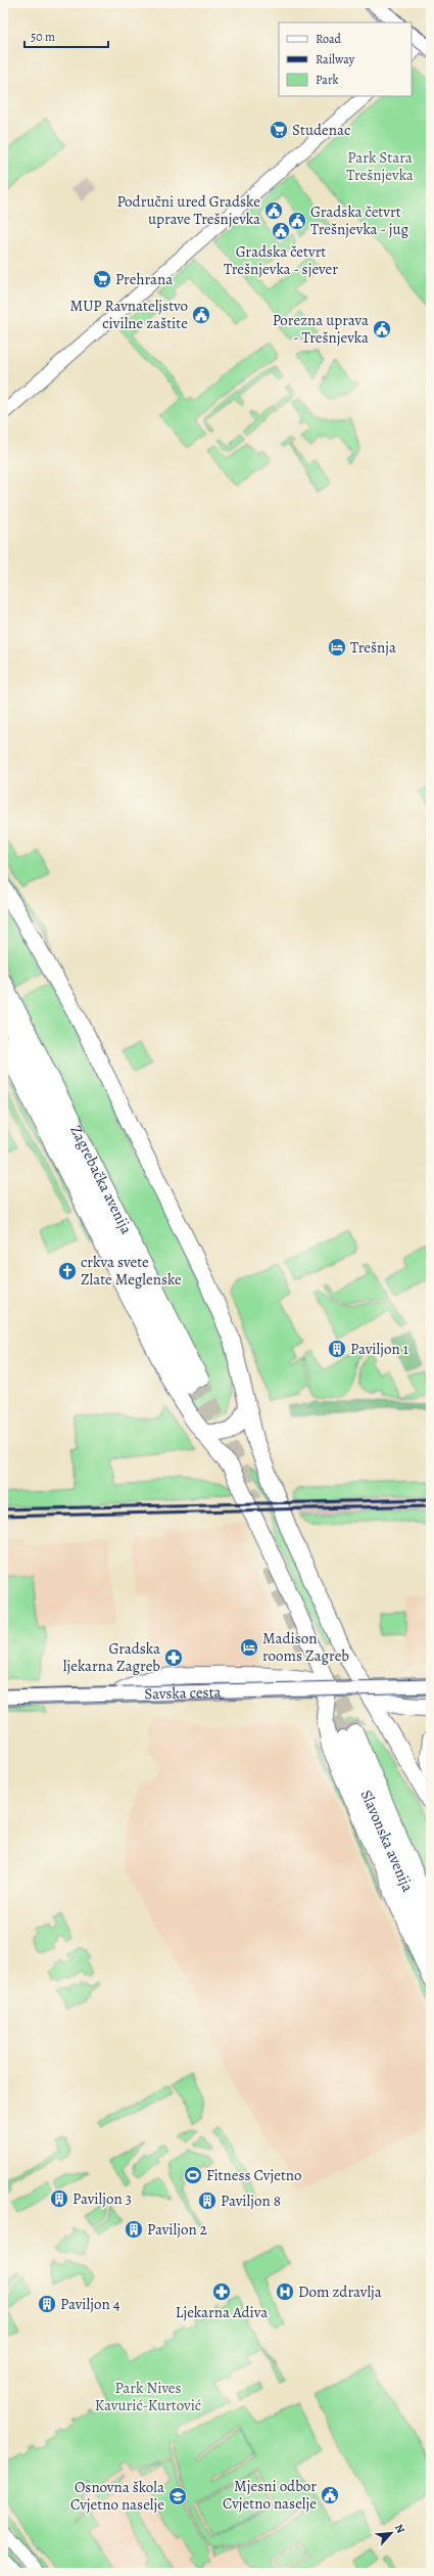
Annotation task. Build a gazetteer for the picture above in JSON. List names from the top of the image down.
{
  "streets": {
    "main road": ["Zagrebačka avenija", "Savska cesta", "Slavonska avenija"]
  },
  "parks": ["Park Stara Trešnjevka", "Park Nives Kavurić-Kurtović"],
  "places": {
    "supermarket": ["Studenac", "Prehrana"],
    "public building": [
      "Područni ured Gradske uprave Trešnjevka",
      "Gradska četvrt Trešnjevka - jug",
      "Gradska četvrt Trešnjevka - sjever",
      "MUP Ravnateljstvo civilne zaštite",
      "Porezna uprava - Trešnjevka",
      "Mjesni odbor Cvjetno naselje"
    ],
    "hotel": ["Trešnja", "Madison rooms Zagreb"],
    "church": ["crkva svete Zlate Meglenske"],
    "building": [
      "Paviljon 1",
      "Paviljon 3",
      "Paviljon 8",
      "Paviljon 2",
      "Paviljon 4"
    ],
    "pharmacy": ["Gradska ljekarna Zagreb", "Ljekarna Adiva"],
    "sports": ["Fitness Cvjetno"],
    "hospital": ["Dom zdravlja"],
    "school or university": ["Osnovna škola Cvjetno naselje"]
  },
  "legend": ["Road", "Railway", "Park"],
  "scale_bar": "50 m",
  "north": "top right"
}
